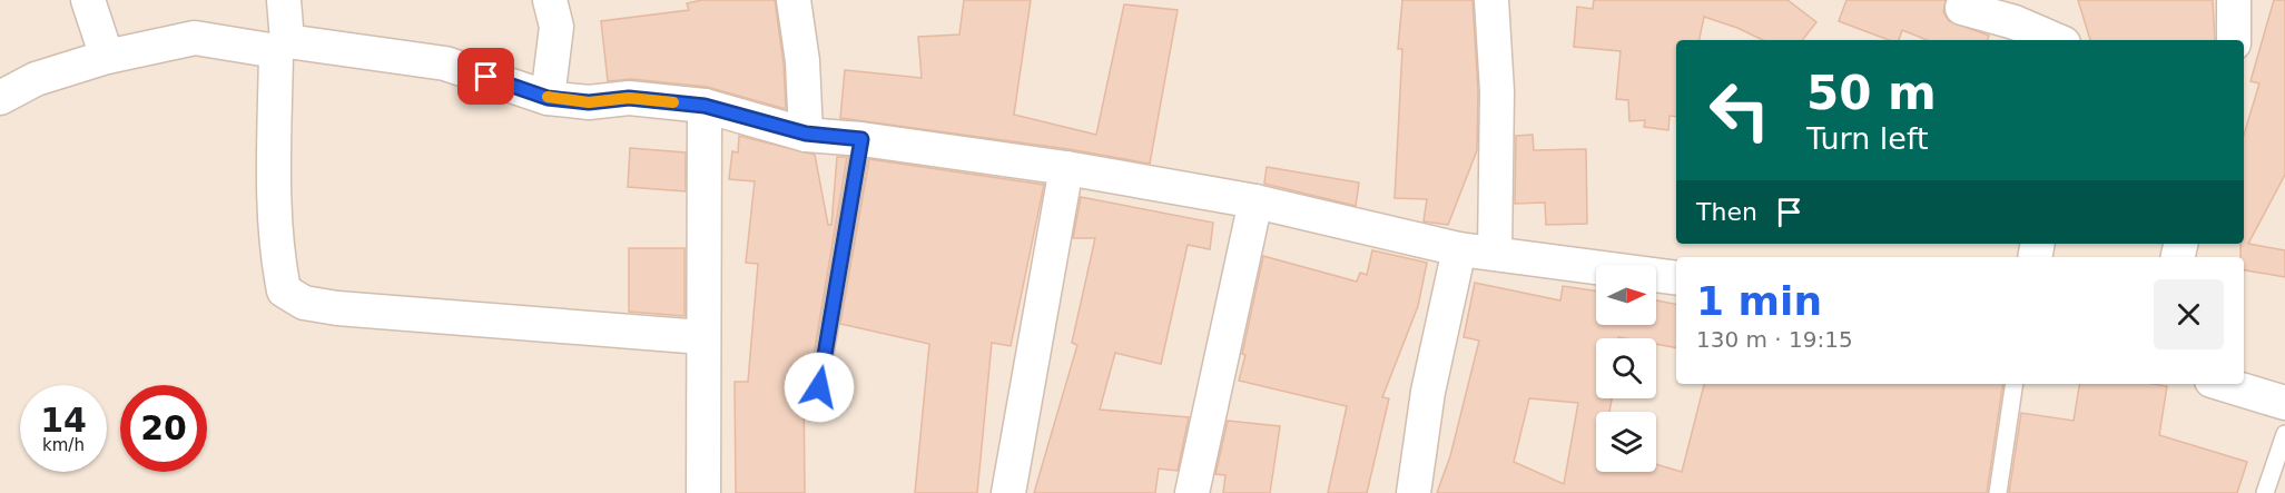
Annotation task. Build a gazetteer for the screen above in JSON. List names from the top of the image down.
{
  "north": "right",
  "page": {
    "turn": ["50 m", "Turn left"],
    "then": "Then",
    "heading": ["1 min", "130 m · 19:15"],
    "speed": "14 km/h",
    "limit": "20"
  }
}
